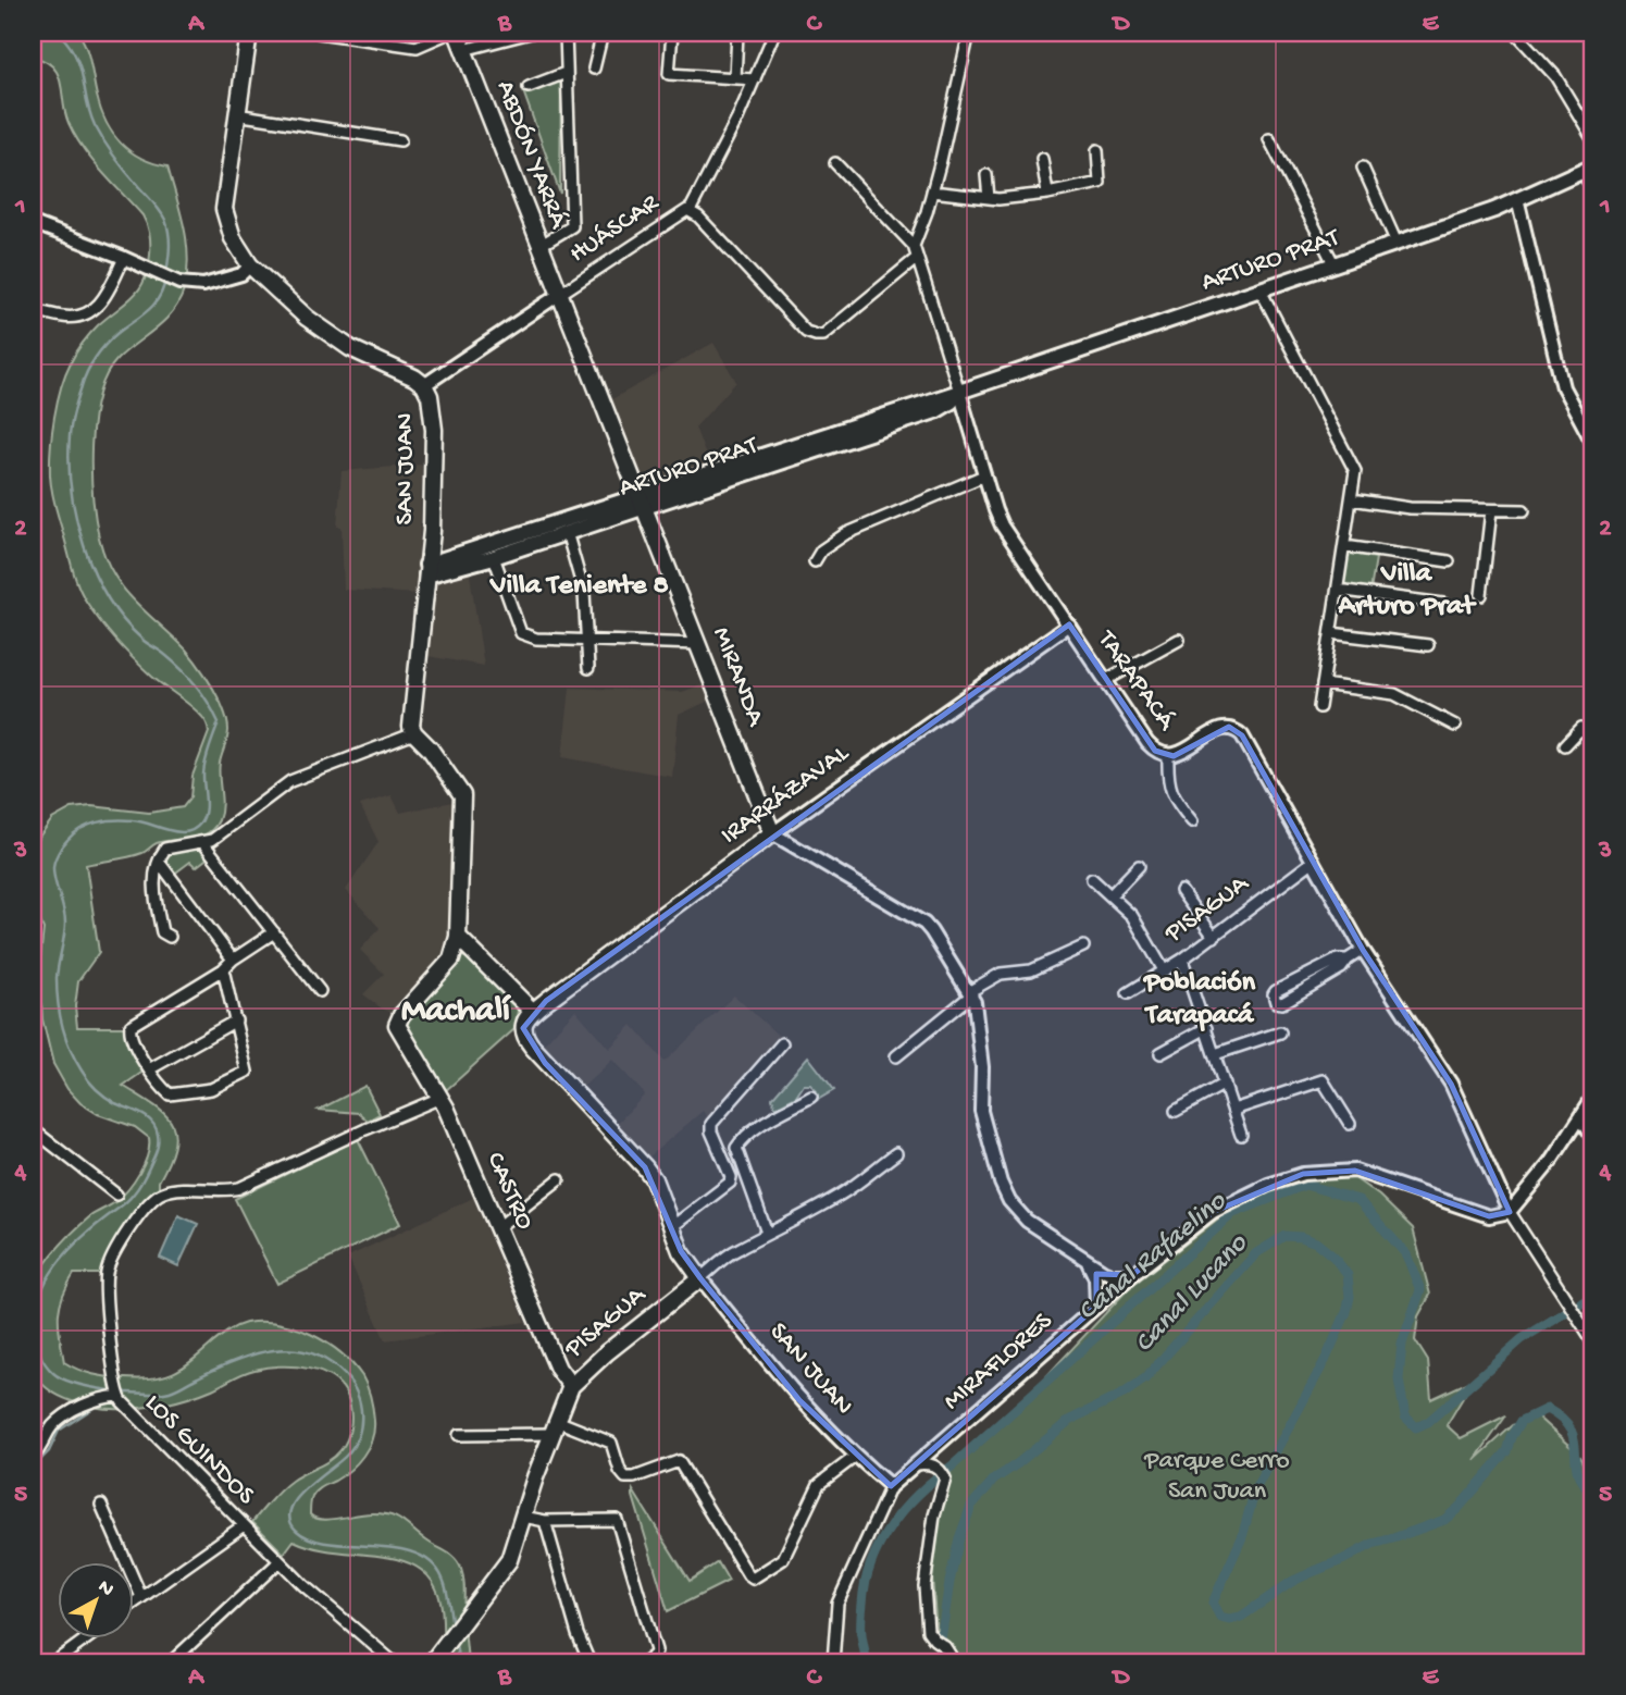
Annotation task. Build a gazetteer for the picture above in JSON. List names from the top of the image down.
{
  "streets": {
    "main road": [
      "ABDÓN YARRÁ",
      "ARTURO PRAT",
      "SAN JUAN",
      "MIRANDA",
      "IRARRÁZAVAL",
      "PISAGUA",
      "CASTRO"
    ],
    "street": [
      "HUÁSCAR",
      "TARAPACÁ",
      "MIRAFLORES",
      "LOS GUINDOS"
    ]
  },
  "crossings": [
    ["ABDÓN YARRÁ", "HUÁSCAR"],
    ["ABDÓN YARRÁ", "MIRANDA"],
    ["HUÁSCAR", "SAN JUAN"],
    ["HUÁSCAR", "MIRANDA"],
    ["HUÁSCAR", "TARAPACÁ"],
    ["ARTURO PRAT", "SAN JUAN"],
    ["ARTURO PRAT", "MIRANDA"],
    ["ARTURO PRAT", "TARAPACÁ"],
    ["SAN JUAN", "PISAGUA"],
    ["SAN JUAN", "MIRAFLORES"],
    ["MIRANDA", "IRARRÁZAVAL"],
    ["TARAPACÁ", "IRARRÁZAVAL"],
    ["TARAPACÁ", "PISAGUA"],
    ["TARAPACÁ", "MIRAFLORES"],
    ["PISAGUA", "CASTRO"],
    ["CASTRO", "LOS GUINDOS"]
  ],
  "districts": [
    "Villa Arturo Prat",
    "Villa Teniente 8",
    "Población Tarapacá",
    "Machalí"
  ],
  "water": ["Canal Rafaelino", "Canal Lucano"],
  "parks": ["Parque Cerro San Juan"],
  "north": "top right",
  "grid": {
    "columns": [
      "A",
      "B",
      "C",
      "D",
      "E"
    ],
    "rows": [
      "1",
      "2",
      "3",
      "4",
      "5"
    ]
  }
}
